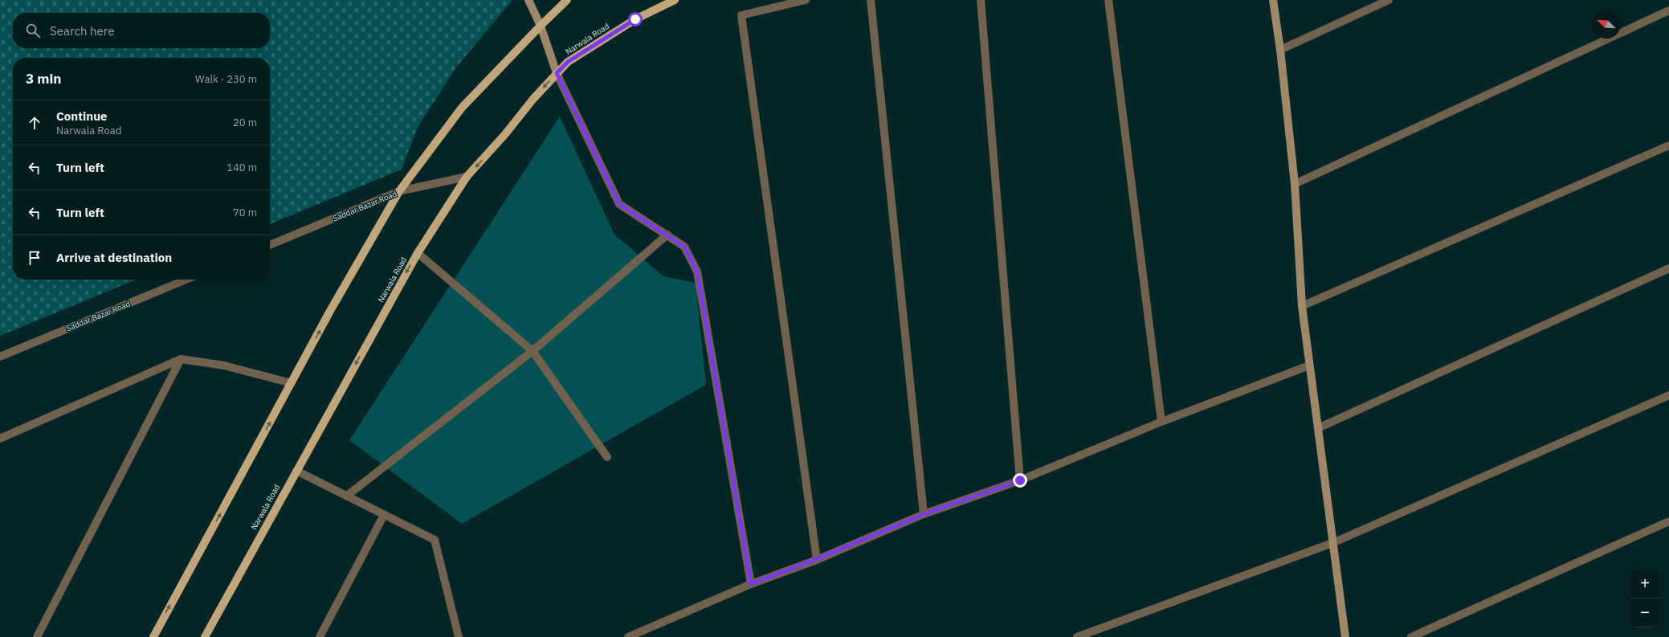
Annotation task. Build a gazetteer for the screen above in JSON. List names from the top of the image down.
{
  "streets": {
    "main road": ["Narwala Road"],
    "street": ["Saddar Bazar Road"]
  },
  "crossings": [
    ["Narwala Road", "Saddar Bazar Road"]
  ],
  "north": "top left",
  "page": {
    "search": "Search here",
    "heading": ["3 min", "Walk · 230 m"],
    "list": [
      ["Continue", "Narwala Road", "20 m"],
      ["Turn left", "140 m"],
      ["Turn left", "70 m"],
      "Arrive at destination"
    ],
    "map_buttons": ["+", "−"]
  }
}
